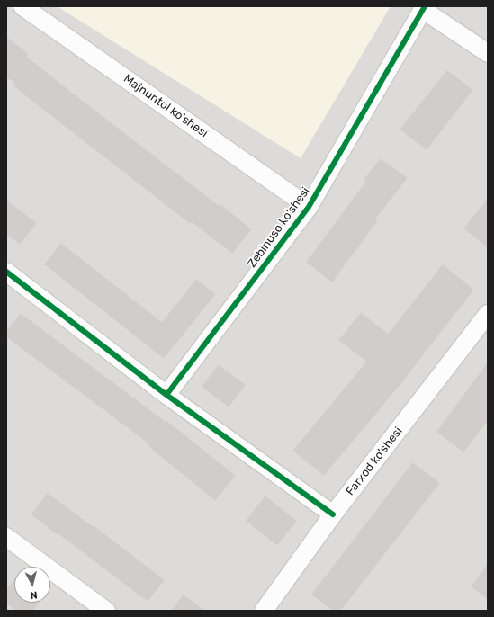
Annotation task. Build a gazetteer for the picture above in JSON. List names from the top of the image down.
{
  "streets": {
    "street": ["Majnuntol ko'shesi", "Zebinuso ko'shesi", "Farxod ko'shesi"]
  },
  "crossings": [
    ["Majnuntol ko'shesi", "Zebinuso ko'shesi"]
  ],
  "north": "bottom"
}
